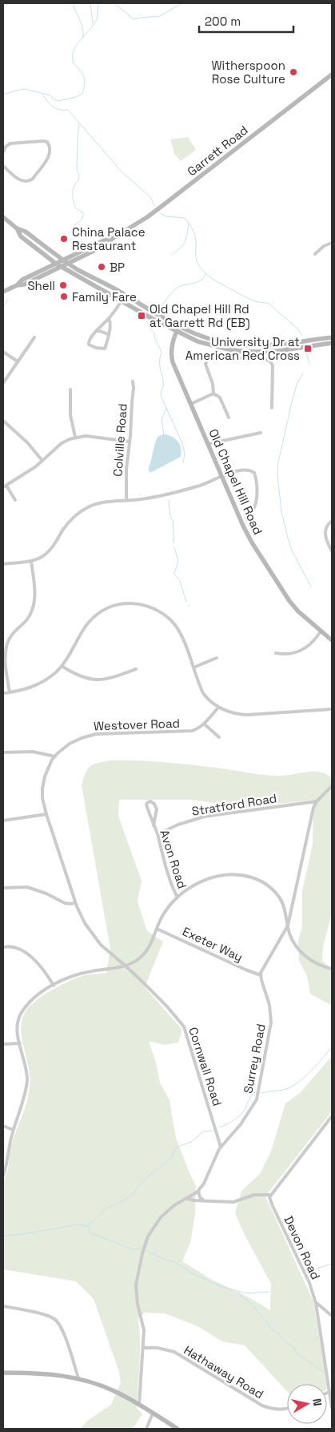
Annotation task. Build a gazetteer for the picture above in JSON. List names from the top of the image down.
{
  "streets": {
    "main road": ["Garrett Road", "Old Chapel Hill Road"],
    "street": [
      "Colville Road",
      "Westover Road",
      "Stratford Road",
      "Avon Road",
      "Exeter Way",
      "Surrey Road",
      "Cornwall Road",
      "Devon Road",
      "Hathaway Road"
    ]
  },
  "crossings": [
    ["Westover Road", "Cornwall Road"],
    ["Stratford Road", "Avon Road"],
    ["Exeter Way", "Surrey Road"],
    ["Surrey Road", "Cornwall Road"],
    ["Surrey Road", "Hathaway Road"]
  ],
  "places": {
    "other": [
      "Witherspoon Rose Culture",
      "China Palace Restaurant",
      "BP",
      "Shell",
      "Family Fare"
    ],
    "transit": ["Old Chapel Hill Rd at Garrett Rd (EB)", "University Dr at American Red Cross"]
  },
  "scale_bar": "200 m",
  "north": "right"
}
